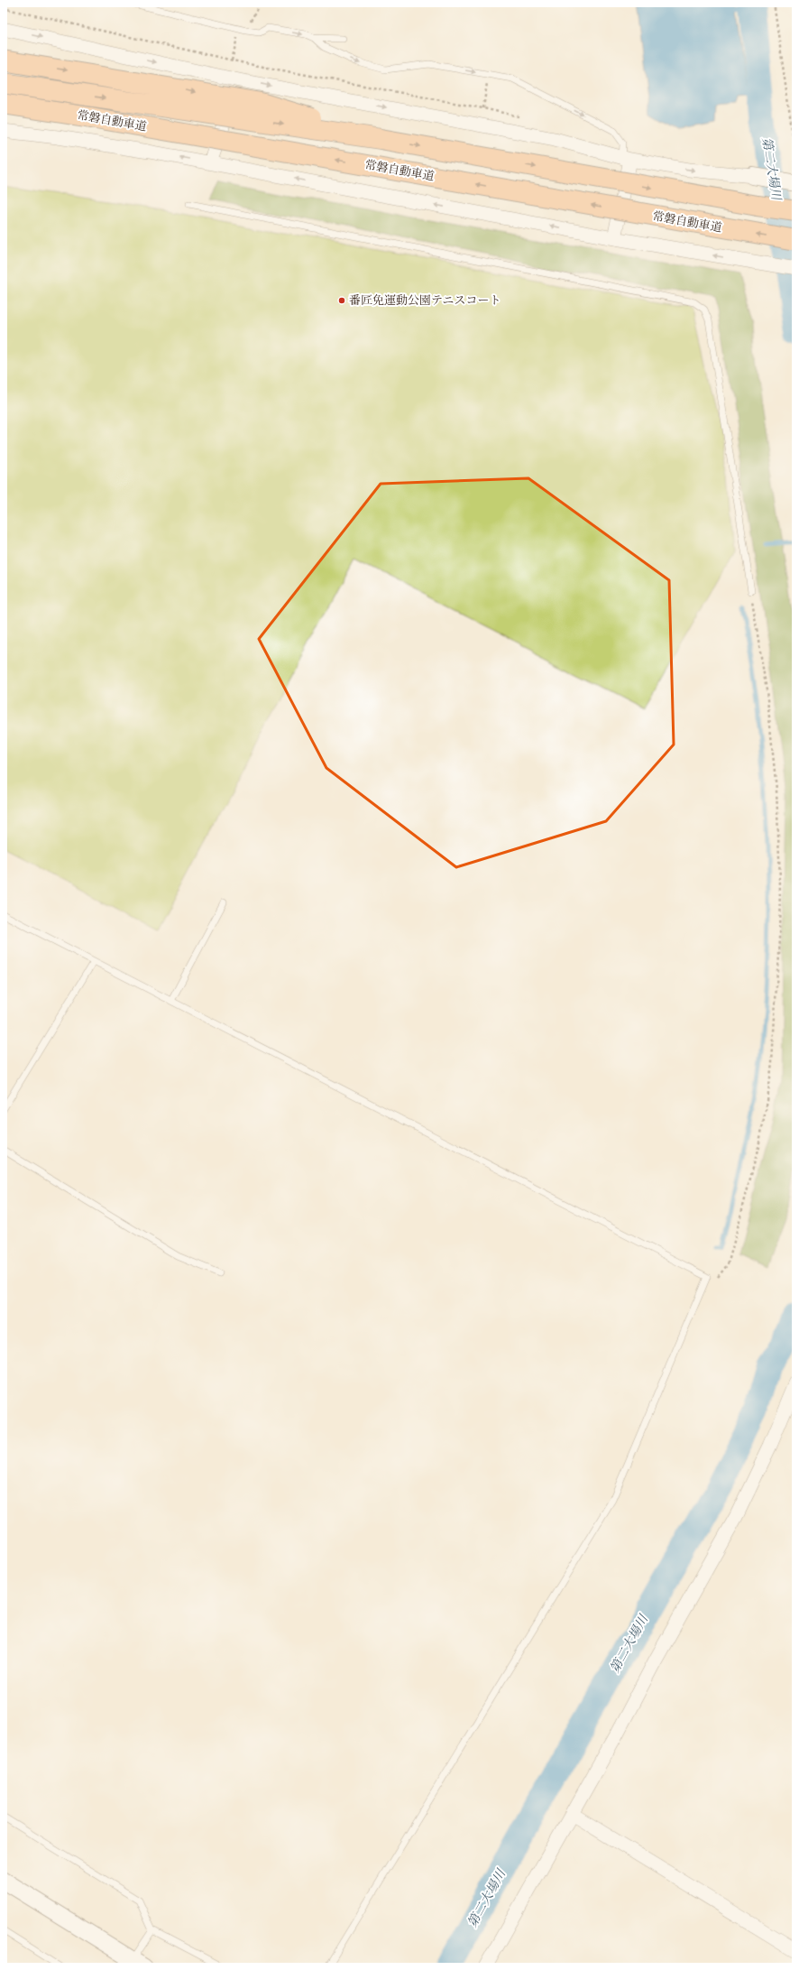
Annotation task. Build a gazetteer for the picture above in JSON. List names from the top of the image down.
{
  "streets": {
    "highway": ["常磐自動車道"]
  },
  "water": ["第二大場川"],
  "places": ["番匠免運動公園テニスコート"]
}
